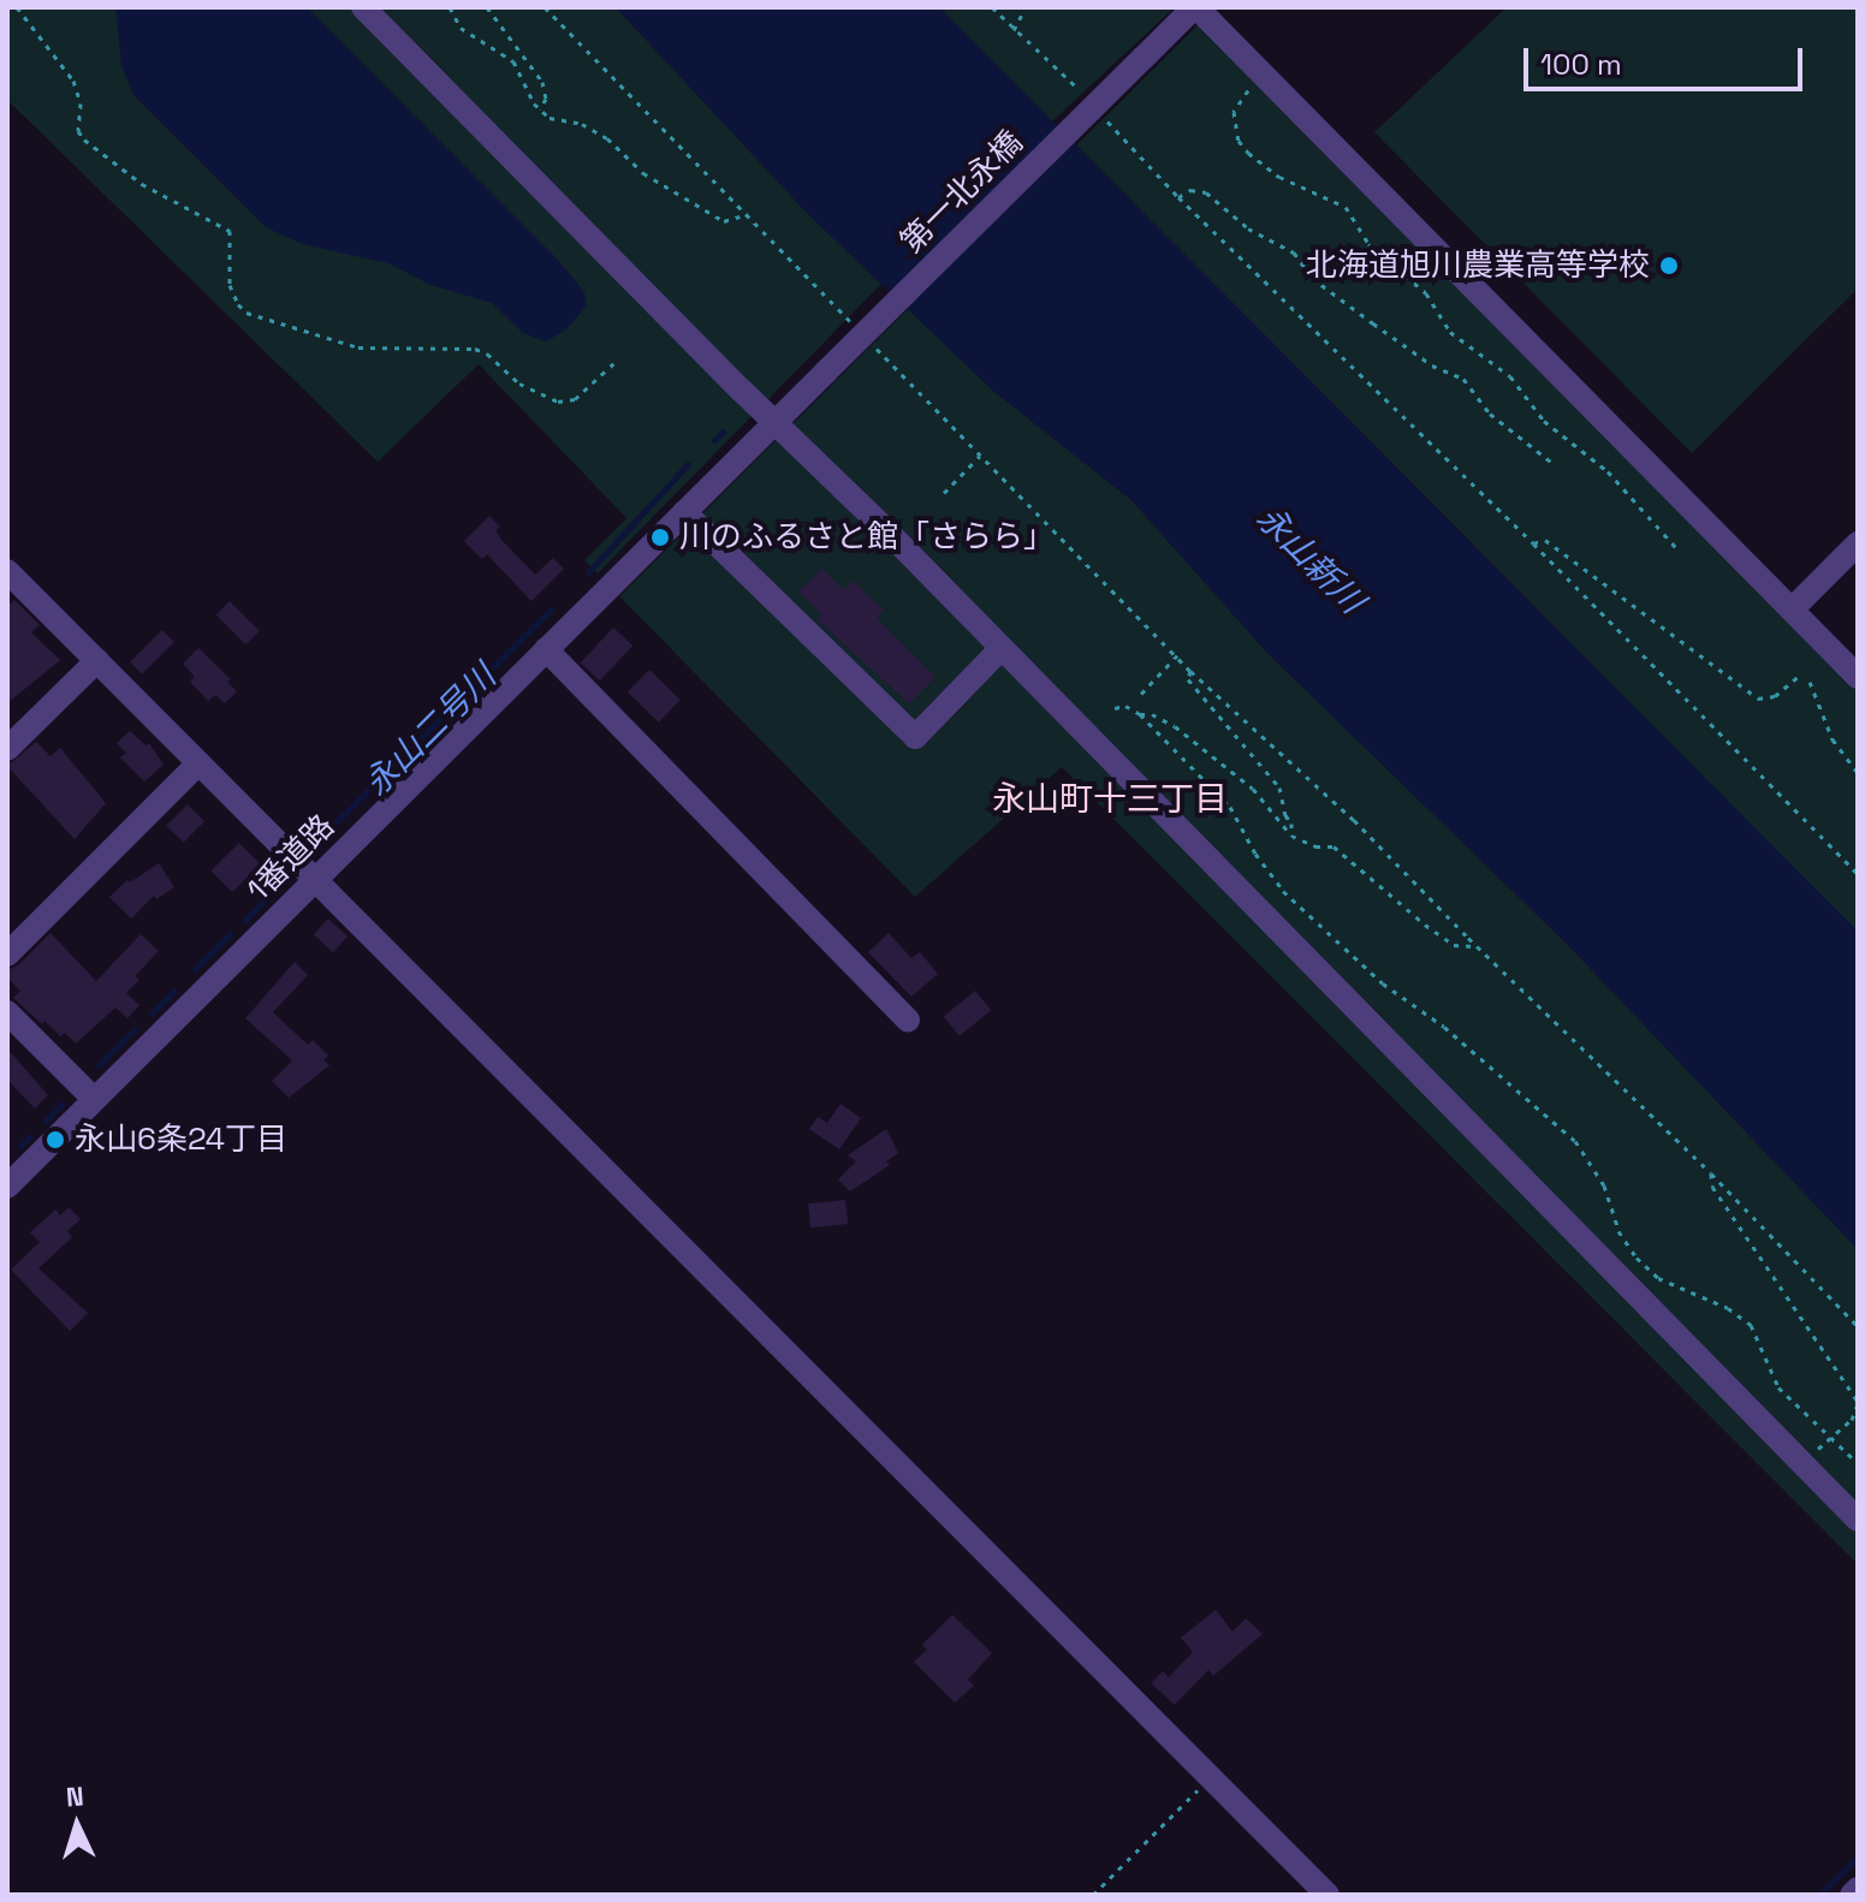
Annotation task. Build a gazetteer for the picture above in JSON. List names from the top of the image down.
{
  "streets": {
    "street": ["第一北永橋", "1番道路"]
  },
  "crossings": [
    ["第一北永橋", "1番道路"]
  ],
  "districts": ["永山町十三丁目"],
  "water": ["永山新川", "永山二号川"],
  "places": ["北海道旭川農業高等学校", "川のふるさと館「さらら」", "永山6条24丁目"],
  "scale_bar": "100 m",
  "north": "top"
}
